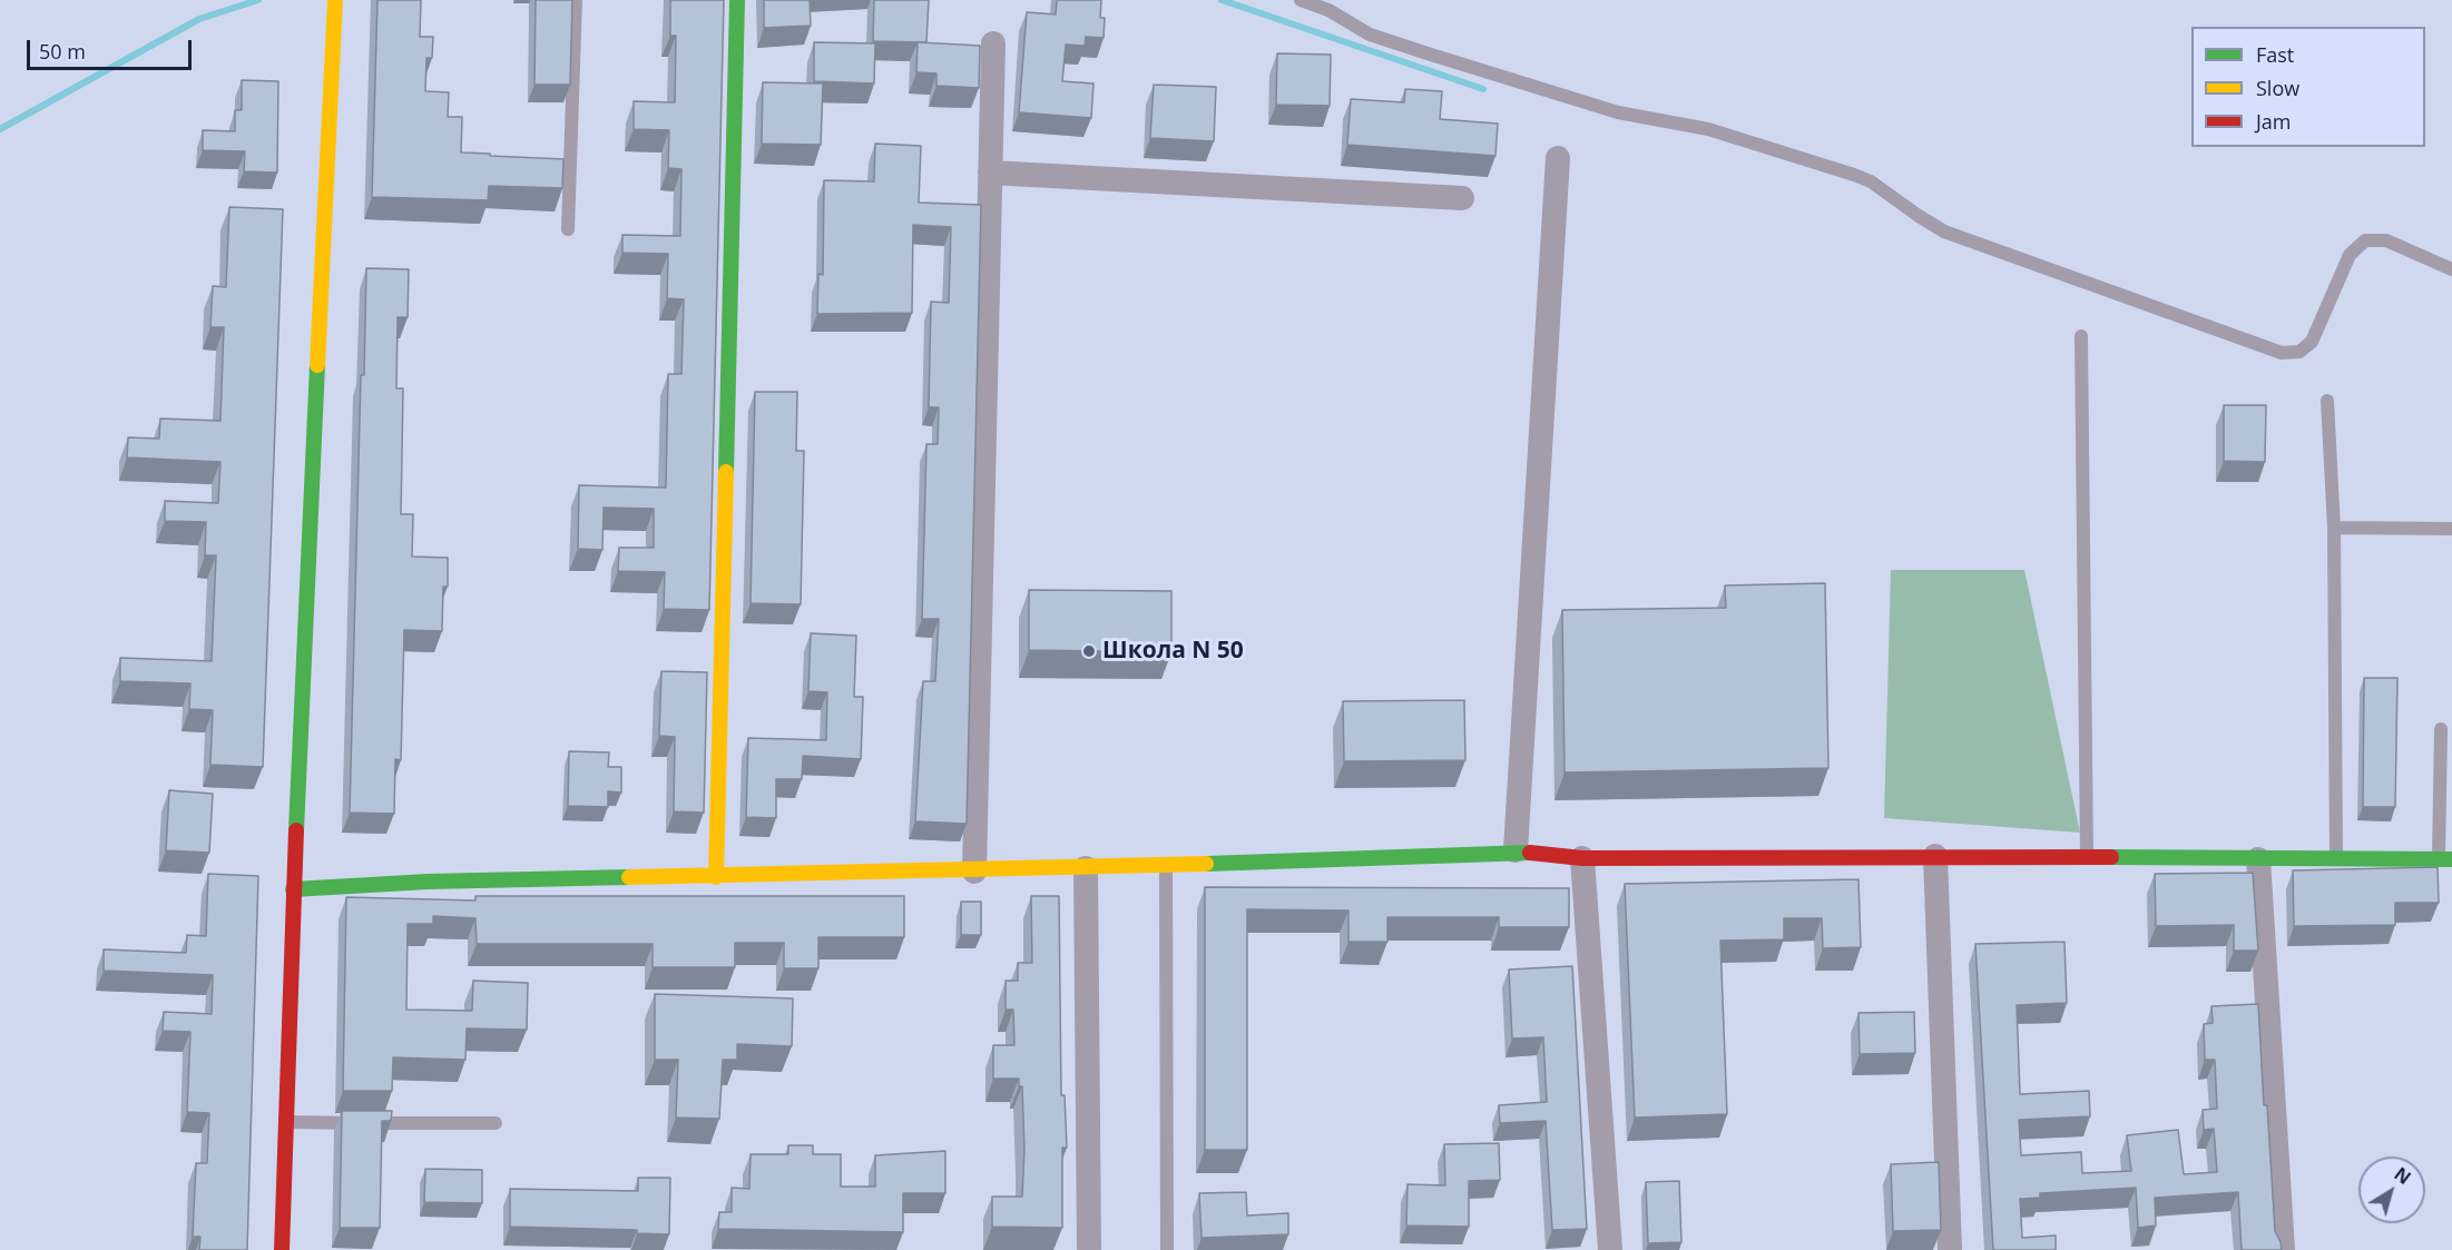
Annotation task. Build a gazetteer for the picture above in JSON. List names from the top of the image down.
{
  "places": ["Школа N 50"],
  "legend": ["Fast", "Slow", "Jam"],
  "scale_bar": "50 m",
  "north": "top right"
}
